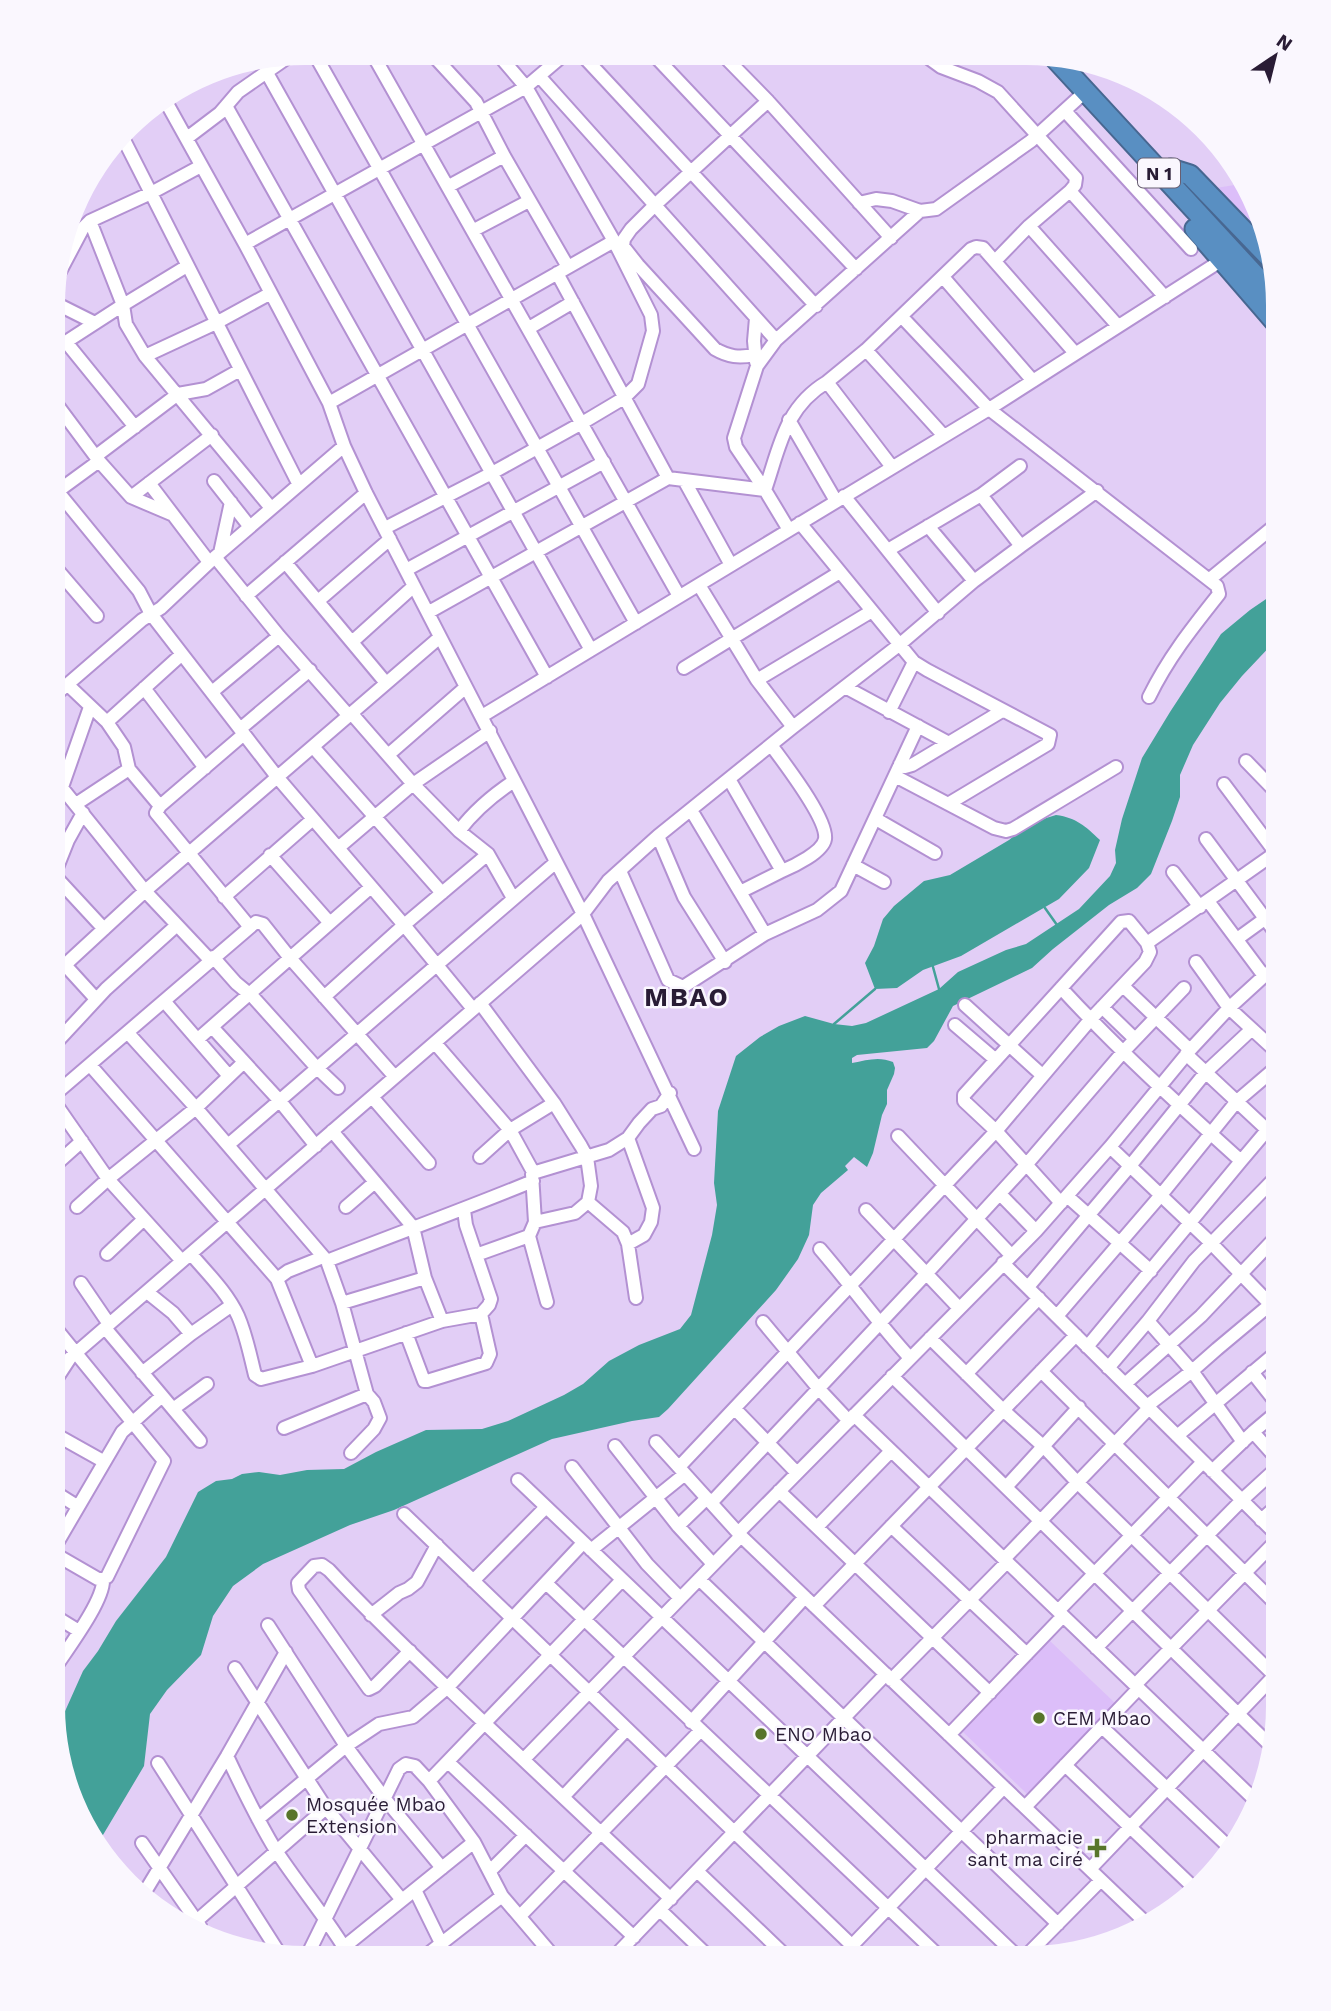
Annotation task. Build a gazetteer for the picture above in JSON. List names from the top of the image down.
{
  "streets": {
    "highway": ["N 1"]
  },
  "districts": ["MBAO"],
  "places": {
    "other": ["CEM Mbao", "ENO Mbao", "Mosquée Mbao Extension"],
    "health": ["pharmacie sant ma ciré"]
  },
  "north": "top right"
}
